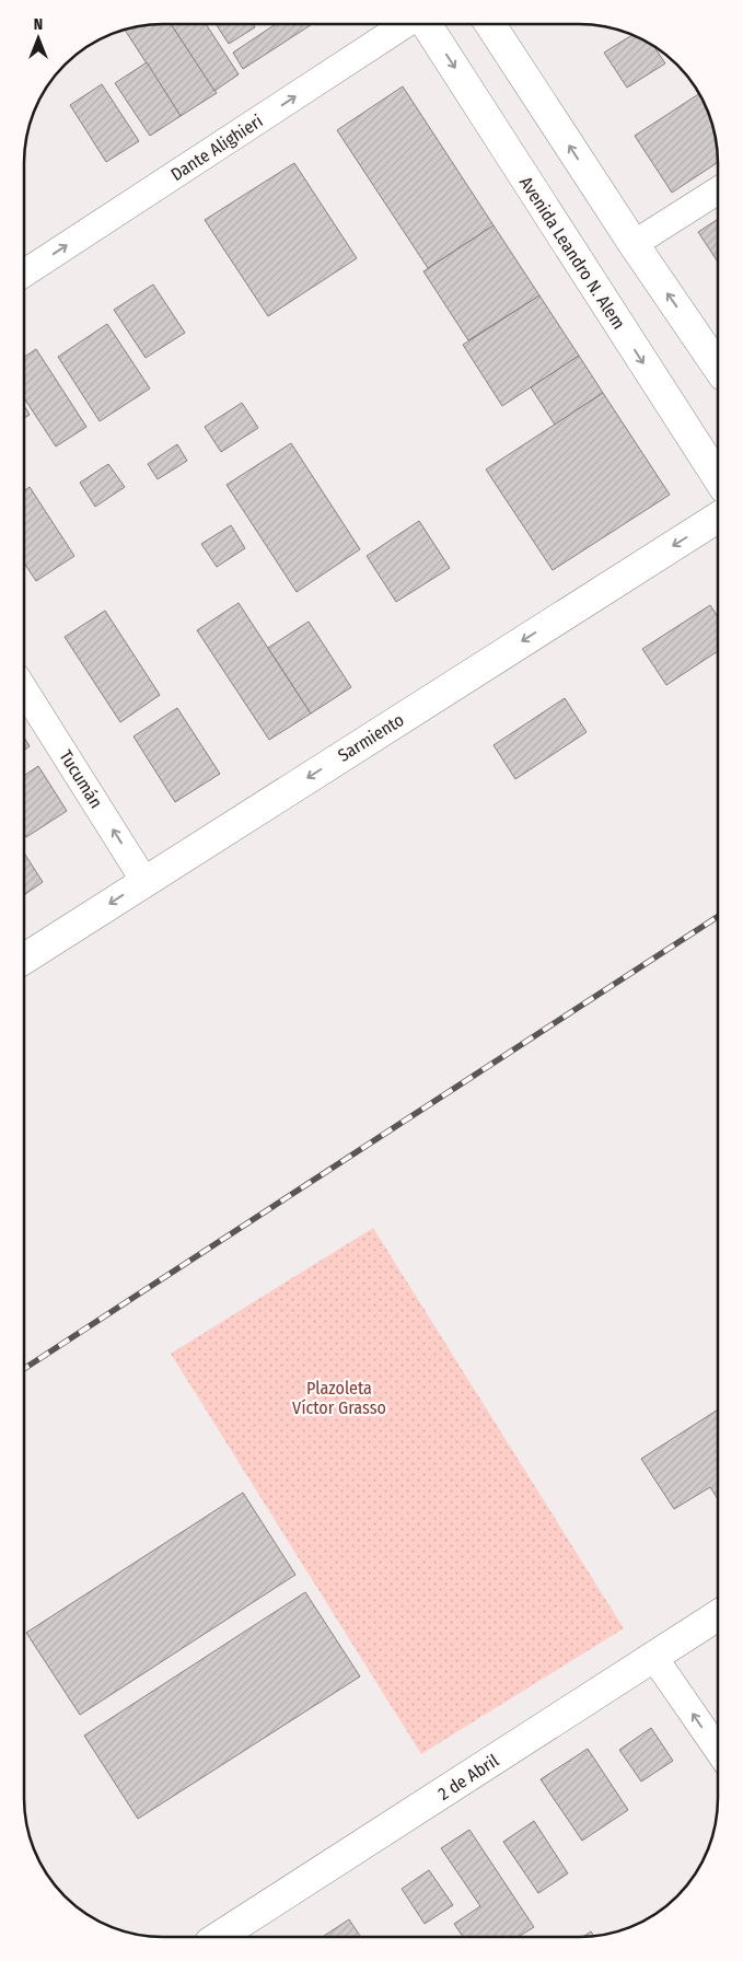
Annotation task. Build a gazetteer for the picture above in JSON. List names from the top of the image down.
{
  "streets": {
    "main road": ["Avenida Leandro N. Alem", "Sarmiento", "2 de Abril"],
    "street": ["Dante Alighieri", "Tucumán"]
  },
  "crossings": [
    ["Sarmiento", "Tucumán"]
  ],
  "one_way": ["Dante Alighieri", "Sarmiento", "Tucumán"],
  "parks": ["Plazoleta Víctor Grasso"],
  "north": "top"
}
